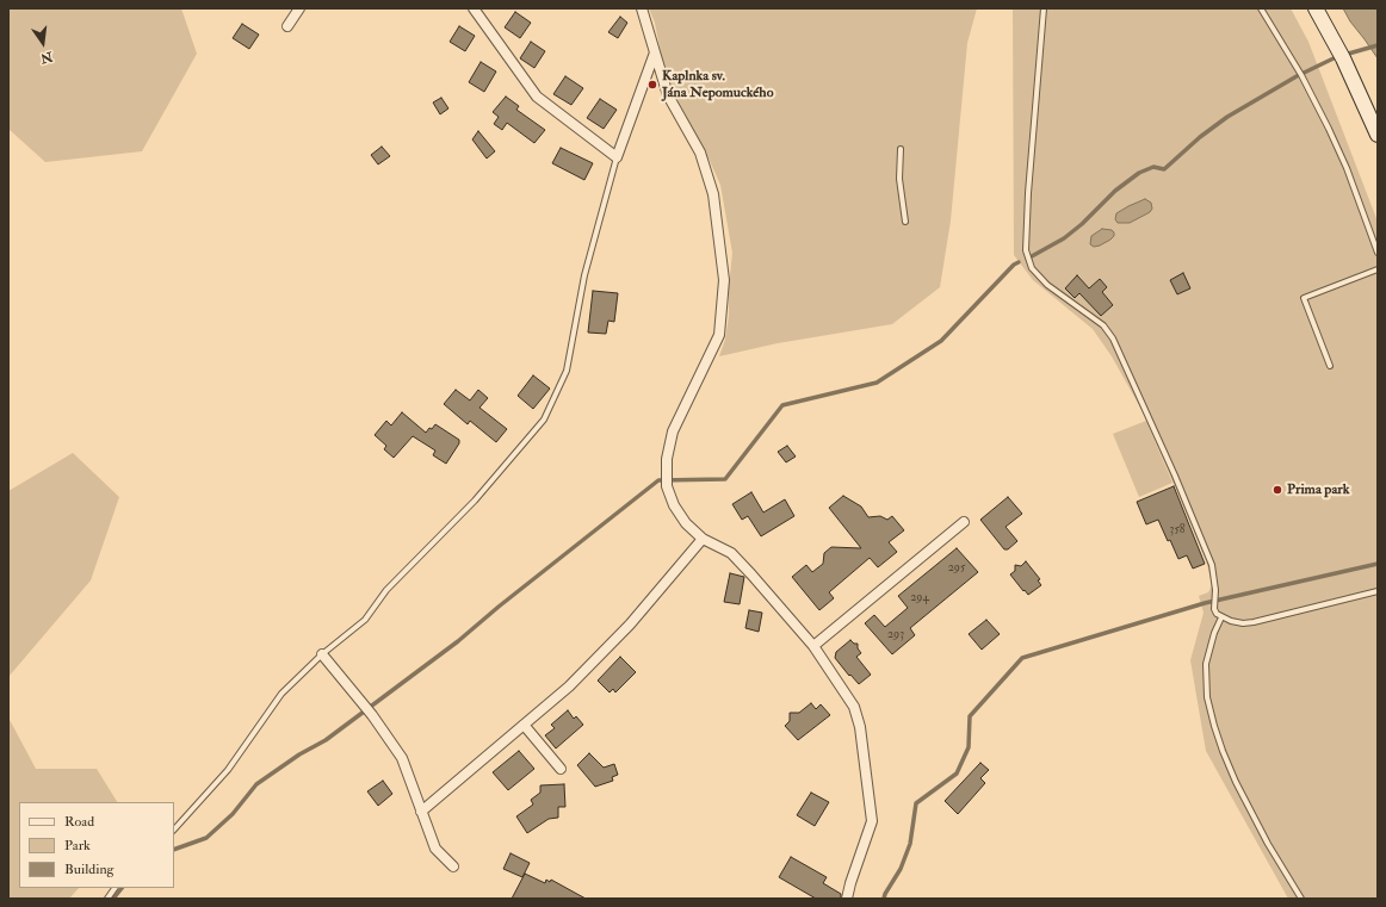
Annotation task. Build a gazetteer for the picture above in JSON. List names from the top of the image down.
{
  "places": ["Kaplnka sv. Jána Nepomuckého", "Prima park"],
  "house_numbers": [
    "358",
    "295",
    "294",
    "293"
  ],
  "legend": ["Road", "Park", "Building"],
  "north": "bottom"
}
